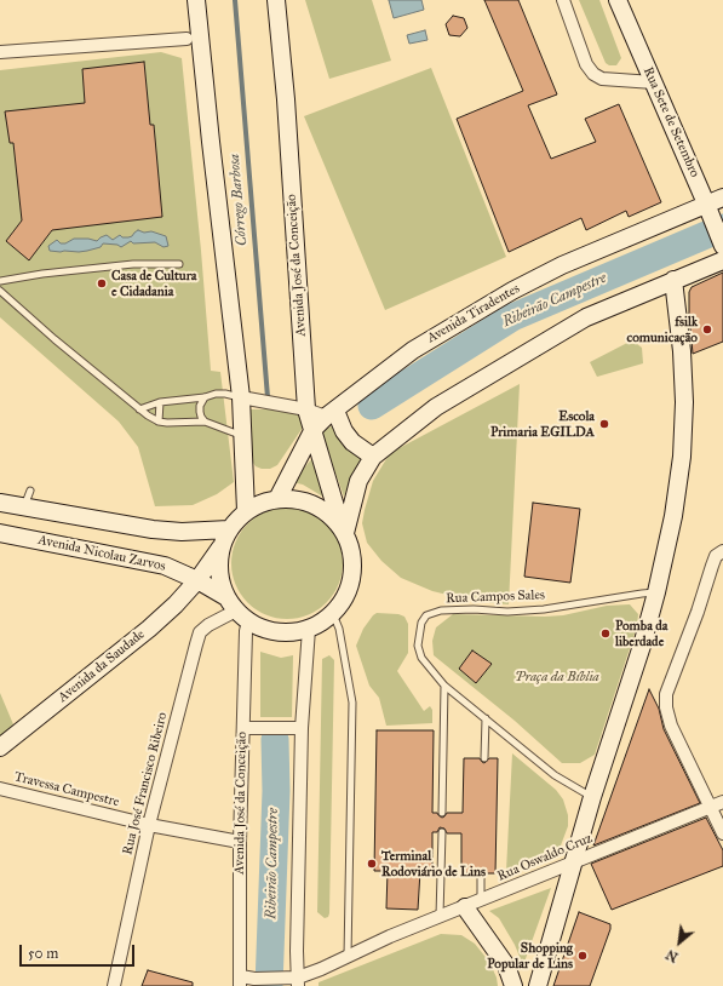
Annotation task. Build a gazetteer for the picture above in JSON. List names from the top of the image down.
{
  "streets": {
    "main road": [
      "Rua Sete de Setembro",
      "Avenida José da Conceição",
      "Avenida Tiradentes",
      "Avenida Nicolau Zarvos",
      "Avenida da Saudade"
    ],
    "street": ["Rua José Francisco Ribeiro", "Travessa Campestre", "Rua Oswaldo Cruz"],
    "lane": ["Rua Campos Sales"]
  },
  "crossings": [
    ["Rua Sete de Setembro", "Avenida Tiradentes"],
    ["Avenida José da Conceição", "Avenida Tiradentes"],
    ["Avenida José da Conceição", "Avenida Nicolau Zarvos"],
    ["Avenida José da Conceição", "Avenida da Saudade"],
    ["Avenida José da Conceição", "Rua José Francisco Ribeiro"],
    ["Avenida José da Conceição", "Travessa Campestre"],
    ["Avenida José da Conceição", "Rua Oswaldo Cruz"],
    ["Avenida Tiradentes", "Avenida Nicolau Zarvos"],
    ["Avenida Tiradentes", "Avenida da Saudade"],
    ["Avenida Tiradentes", "Rua José Francisco Ribeiro"],
    ["Avenida Nicolau Zarvos", "Avenida da Saudade"],
    ["Avenida Nicolau Zarvos", "Rua José Francisco Ribeiro"],
    ["Avenida da Saudade", "Rua José Francisco Ribeiro"],
    ["Rua José Francisco Ribeiro", "Travessa Campestre"]
  ],
  "water": ["Córrego Barbosa", "Ribeirão Campestre"],
  "parks": ["Praça da Bíblia"],
  "places": [
    "Casa de Cultura e Cidadania",
    "fsilk comunicação",
    "Escola Primaria EGILDA",
    "Pomba da liberdade",
    "Terminal Rodoviário de Lins",
    "Shopping Popular de Lins"
  ],
  "scale_bar": "50 m",
  "north": "bottom left"
}
